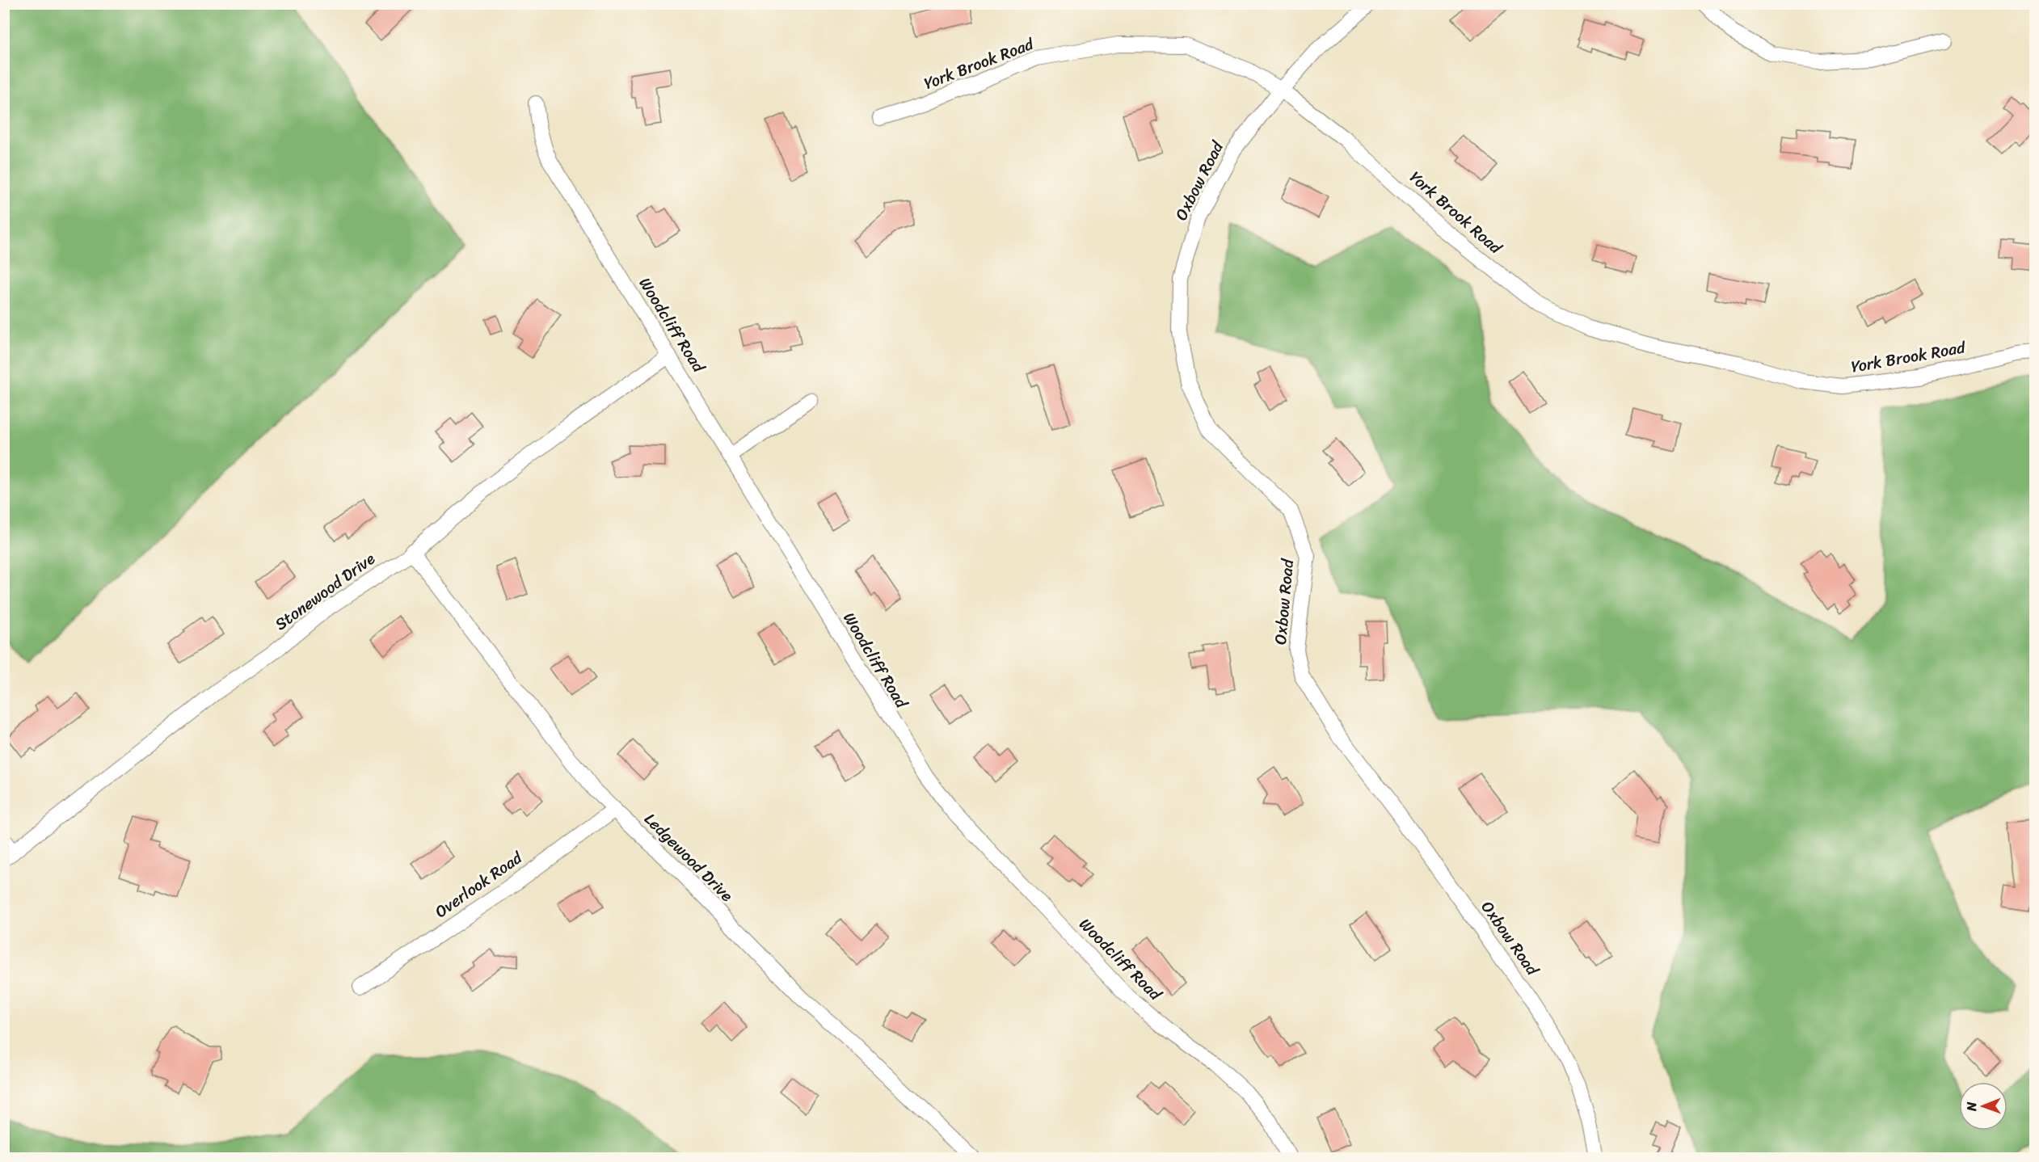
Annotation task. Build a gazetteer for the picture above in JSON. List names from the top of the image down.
{
  "streets": {
    "street": [
      "York Brook Road",
      "Oxbow Road",
      "Woodcliff Road",
      "Stonewood Drive",
      "Ledgewood Drive",
      "Overlook Road"
    ]
  },
  "crossings": [
    ["York Brook Road", "Oxbow Road"],
    ["Woodcliff Road", "Stonewood Drive"],
    ["Stonewood Drive", "Ledgewood Drive"],
    ["Ledgewood Drive", "Overlook Road"]
  ],
  "north": "left"
}
